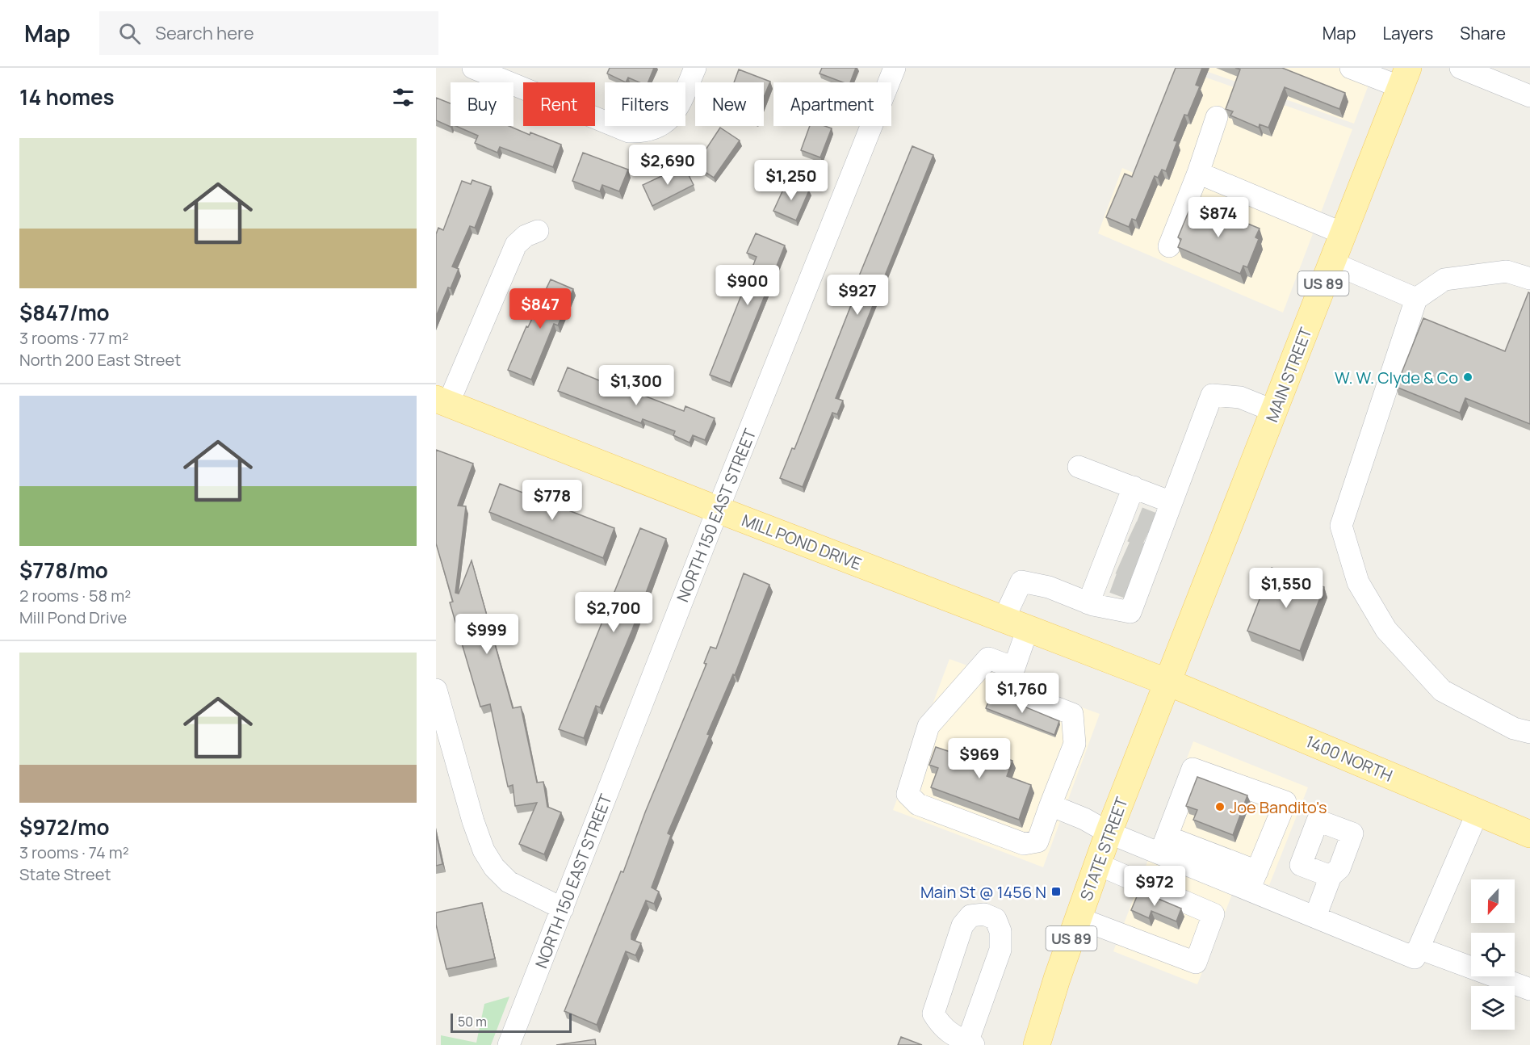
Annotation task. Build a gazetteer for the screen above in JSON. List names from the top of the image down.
{
  "streets": {
    "main road": [
      "US 89",
      "MAIN STREET",
      "MILL POND DRIVE",
      "1400 NORTH",
      "STATE STREET"
    ],
    "street": ["NORTH 150 EAST STREET"]
  },
  "crossings": [
    ["MAIN STREET", "MILL POND DRIVE"],
    ["MAIN STREET", "1400 NORTH"],
    ["MAIN STREET", "STATE STREET"],
    ["NORTH 150 EAST STREET", "MILL POND DRIVE"],
    ["MILL POND DRIVE", "1400 NORTH"],
    ["MILL POND DRIVE", "STATE STREET"],
    ["1400 NORTH", "STATE STREET"]
  ],
  "places": {
    "other": ["W. W. Clyde & Co", "Joe Bandito's"],
    "transit": ["Main St @ 1456 N"]
  },
  "scale_bar": "50 m",
  "north": "bottom",
  "page": {
    "header": "Map",
    "search": "Search here",
    "nav": ["Map", "Layers", "Share"],
    "heading": "14 homes",
    "chip": [
      "Buy",
      "Rent",
      "Filters",
      "New",
      "Apartment"
    ],
    "list": [
      {
        "name": "$847/mo",
        "note": "3 rooms · 77 m² · North 200 East Street"
      },
      {
        "name": "$778/mo",
        "note": "2 rooms · 58 m² · Mill Pond Drive"
      },
      {
        "name": "$972/mo",
        "note": "3 rooms · 74 m² · State Street"
      }
    ],
    "price": [
      "$2,690",
      "$1,250",
      "$874",
      "$900",
      "$927",
      "$847",
      "$1,300",
      "$778",
      "$1,550",
      "$2,700",
      "$999",
      "$1,760",
      "$969",
      "$972"
    ],
    "scale": "50 m"
  }
}
